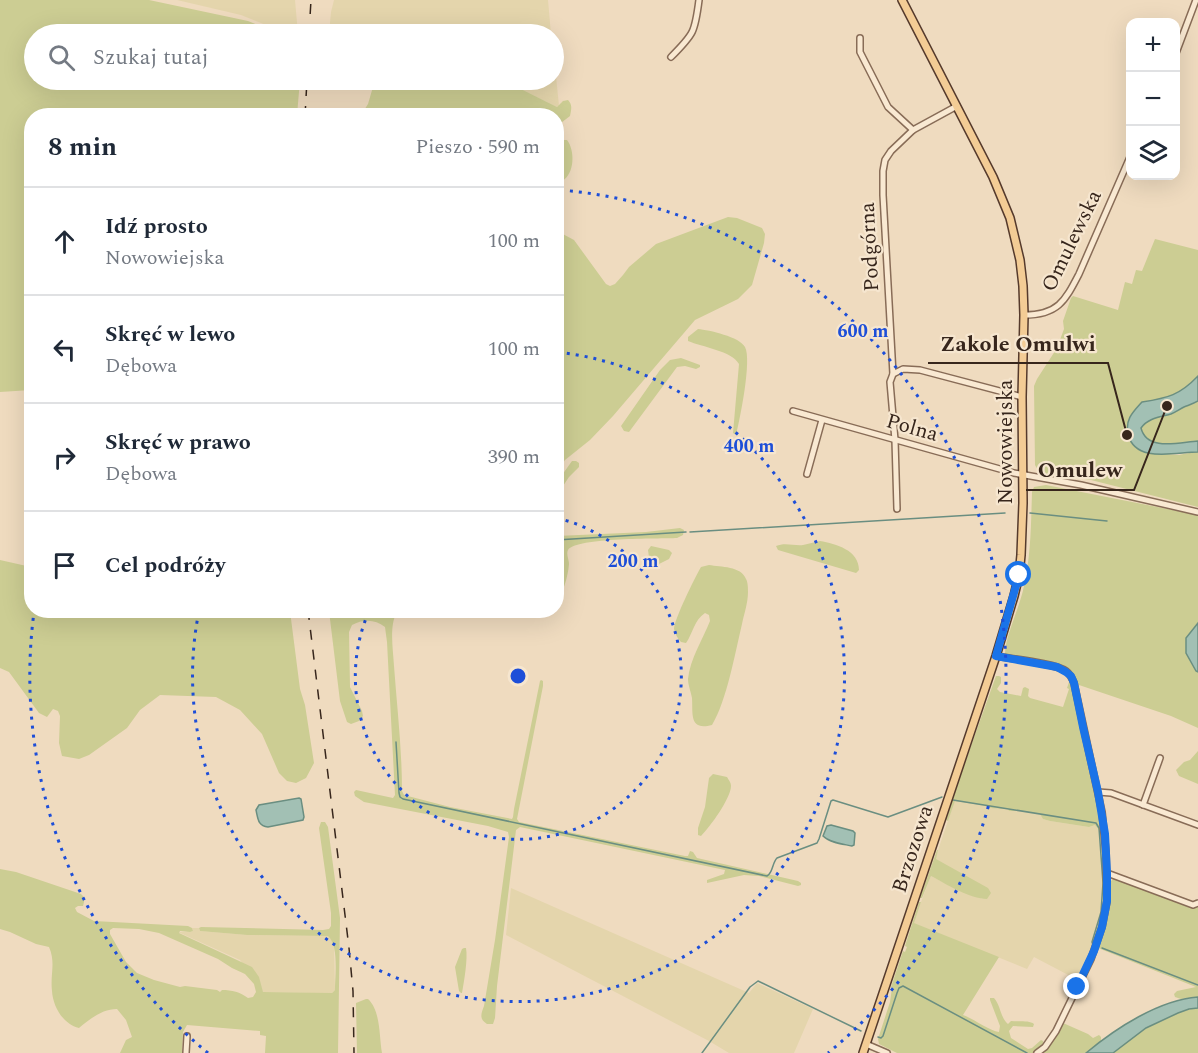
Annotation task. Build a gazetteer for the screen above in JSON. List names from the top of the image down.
{
  "streets": {
    "main road": ["Nowowiejska", "Brzozowa"],
    "street": ["Omulewska", "Podgórna", "Polna"]
  },
  "crossings": [
    ["Omulewska", "Nowowiejska"],
    ["Podgórna", "Polna"],
    ["Podgórna", "Nowowiejska"],
    ["Polna", "Nowowiejska"],
    ["Nowowiejska", "Brzozowa"]
  ],
  "places": ["Omulew", "Zakole Omulwi"],
  "page": {
    "map_buttons": ["+", "−"],
    "search": "Szukaj tutaj",
    "heading": ["8 min", "Pieszo · 590 m"],
    "list": [
      ["Idź prosto", "Nowowiejska", "100 m"],
      ["Skręć w lewo", "Dębowa", "100 m"],
      ["Skręć w prawo", "Dębowa", "390 m"],
      "Cel podróży"
    ]
  },
  "rings": ["600 m", "400 m", "200 m"]
}
